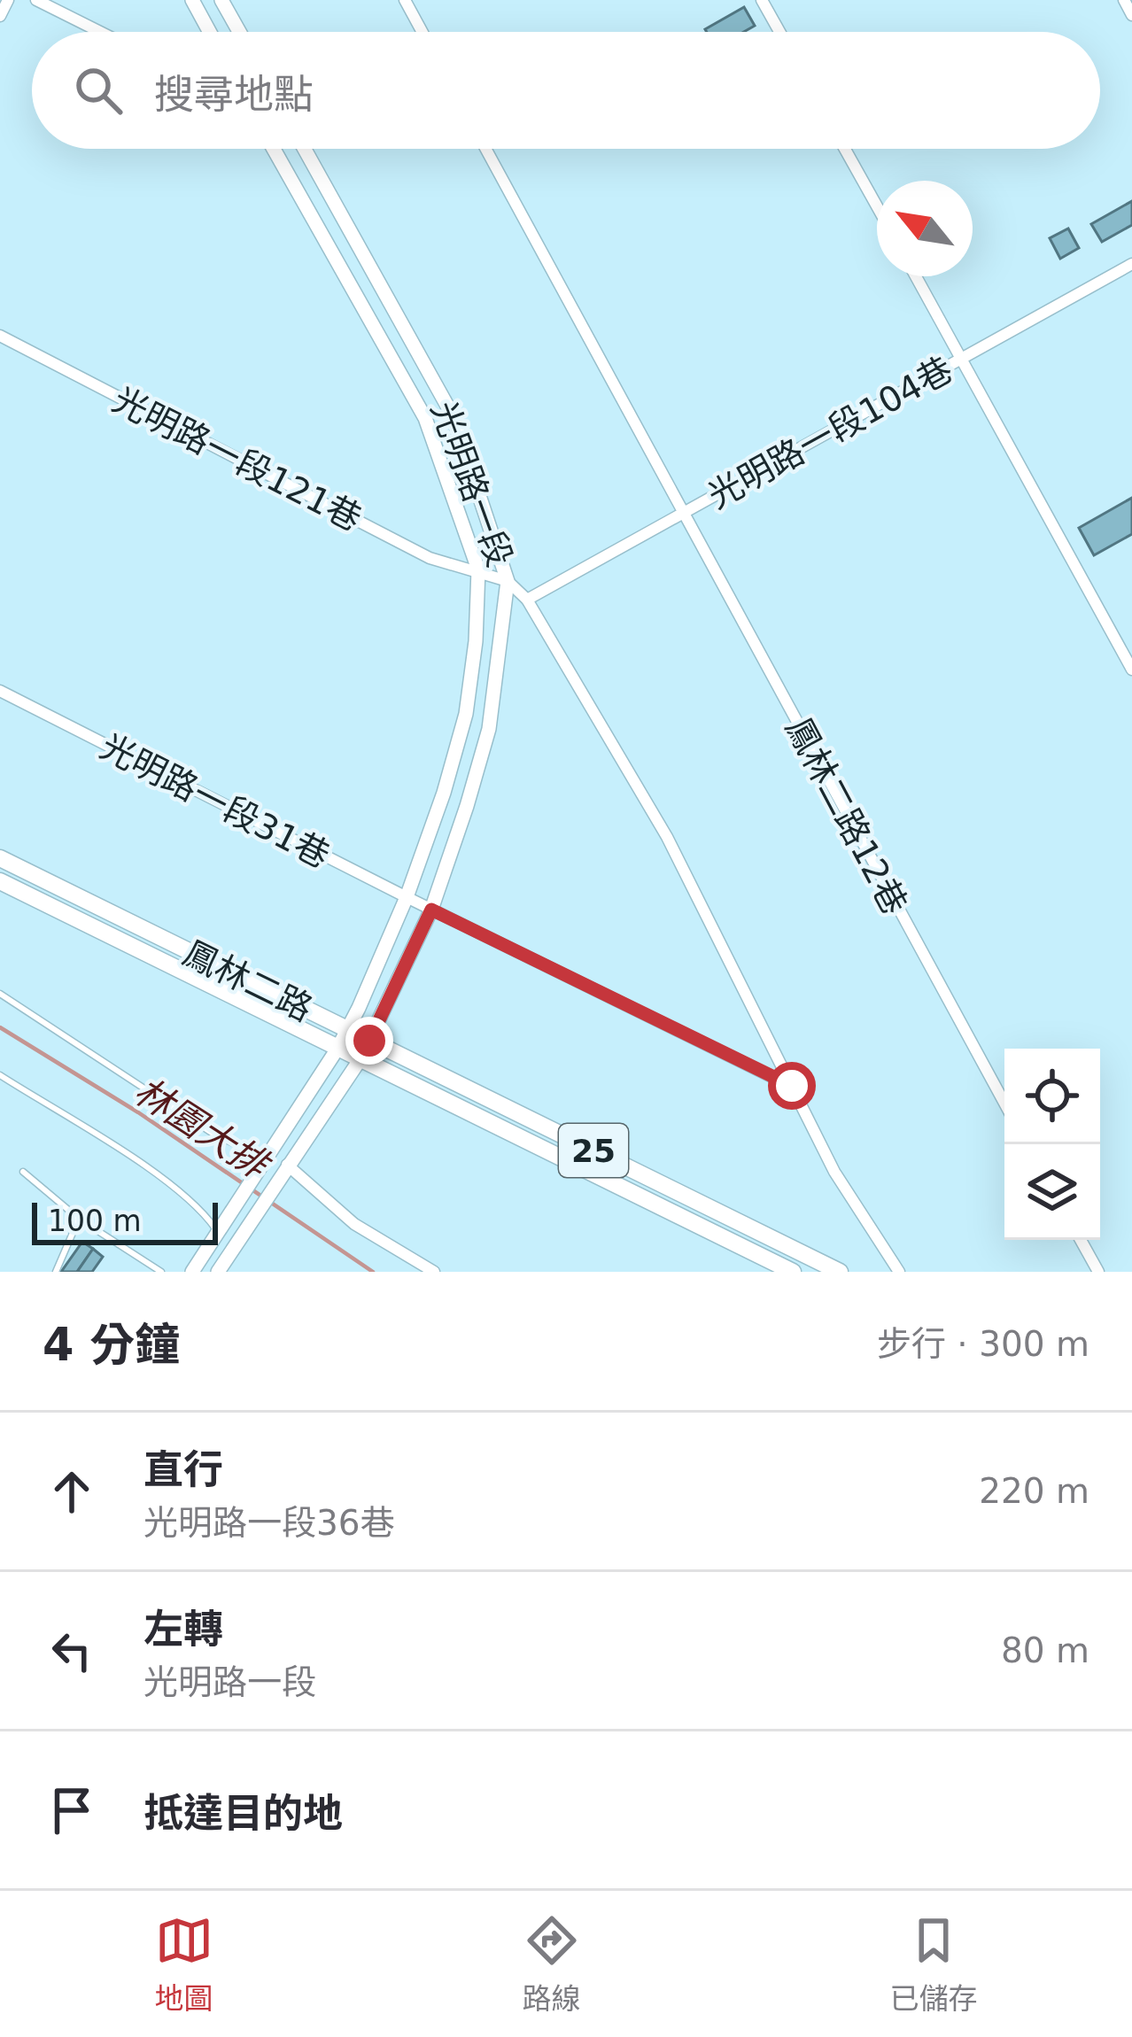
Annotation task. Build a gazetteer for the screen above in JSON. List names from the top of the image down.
{
  "streets": {
    "main road": ["鳳林二路", "25"],
    "street": [
      "光明路一段104巷",
      "光明路一段121巷",
      "光明路一段",
      "光明路一段31巷",
      "鳳林二路12巷"
    ]
  },
  "crossings": [
    ["光明路一段104巷", "鳳林二路12巷"],
    ["光明路一段121巷", "光明路一段"],
    ["光明路一段", "光明路一段31巷"],
    ["光明路一段", "鳳林二路"]
  ],
  "water": ["林園大排"],
  "scale_bar": "100 m",
  "north": "top left",
  "page": {
    "search": "搜尋地點",
    "scale": "100 m",
    "heading": ["4 分鐘", "步行 · 300 m"],
    "list": [
      ["直行", "光明路一段36巷", "220 m"],
      ["左轉", "光明路一段", "80 m"],
      "抵達目的地"
    ],
    "nav": ["地圖", "路線", "已儲存"]
  }
}
